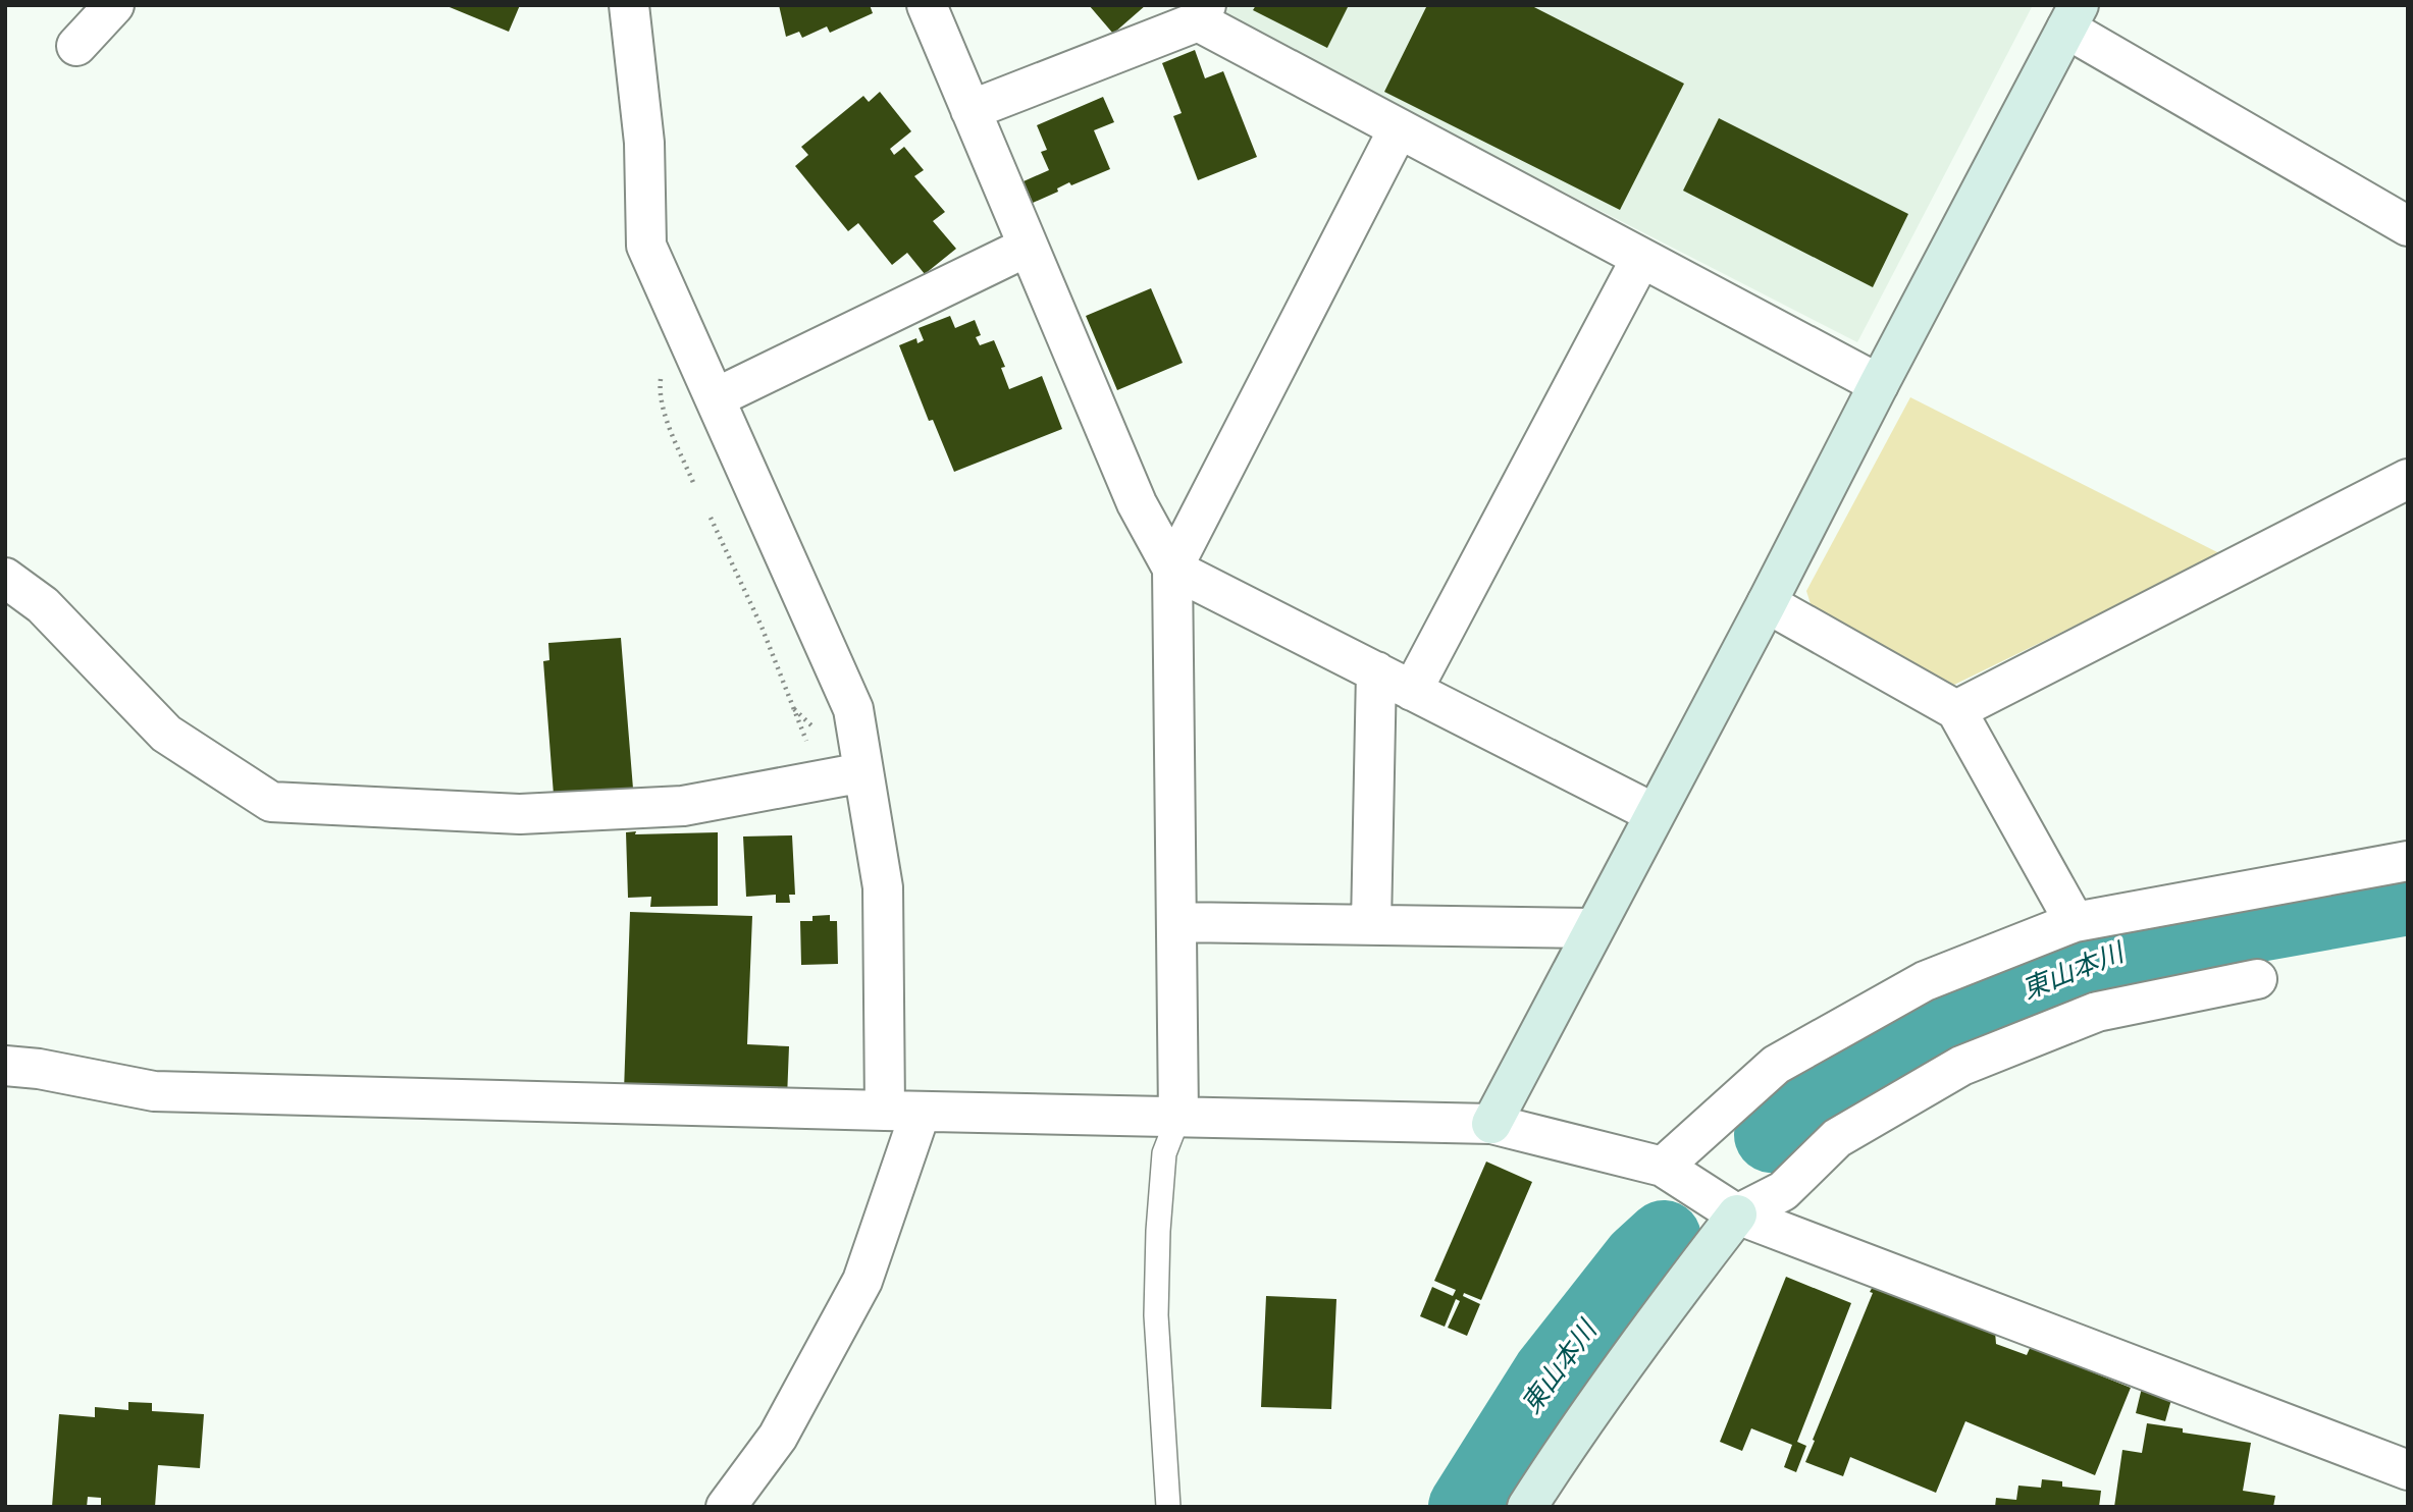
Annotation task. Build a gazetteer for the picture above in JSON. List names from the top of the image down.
{
  "water": ["東山本川"]
}
